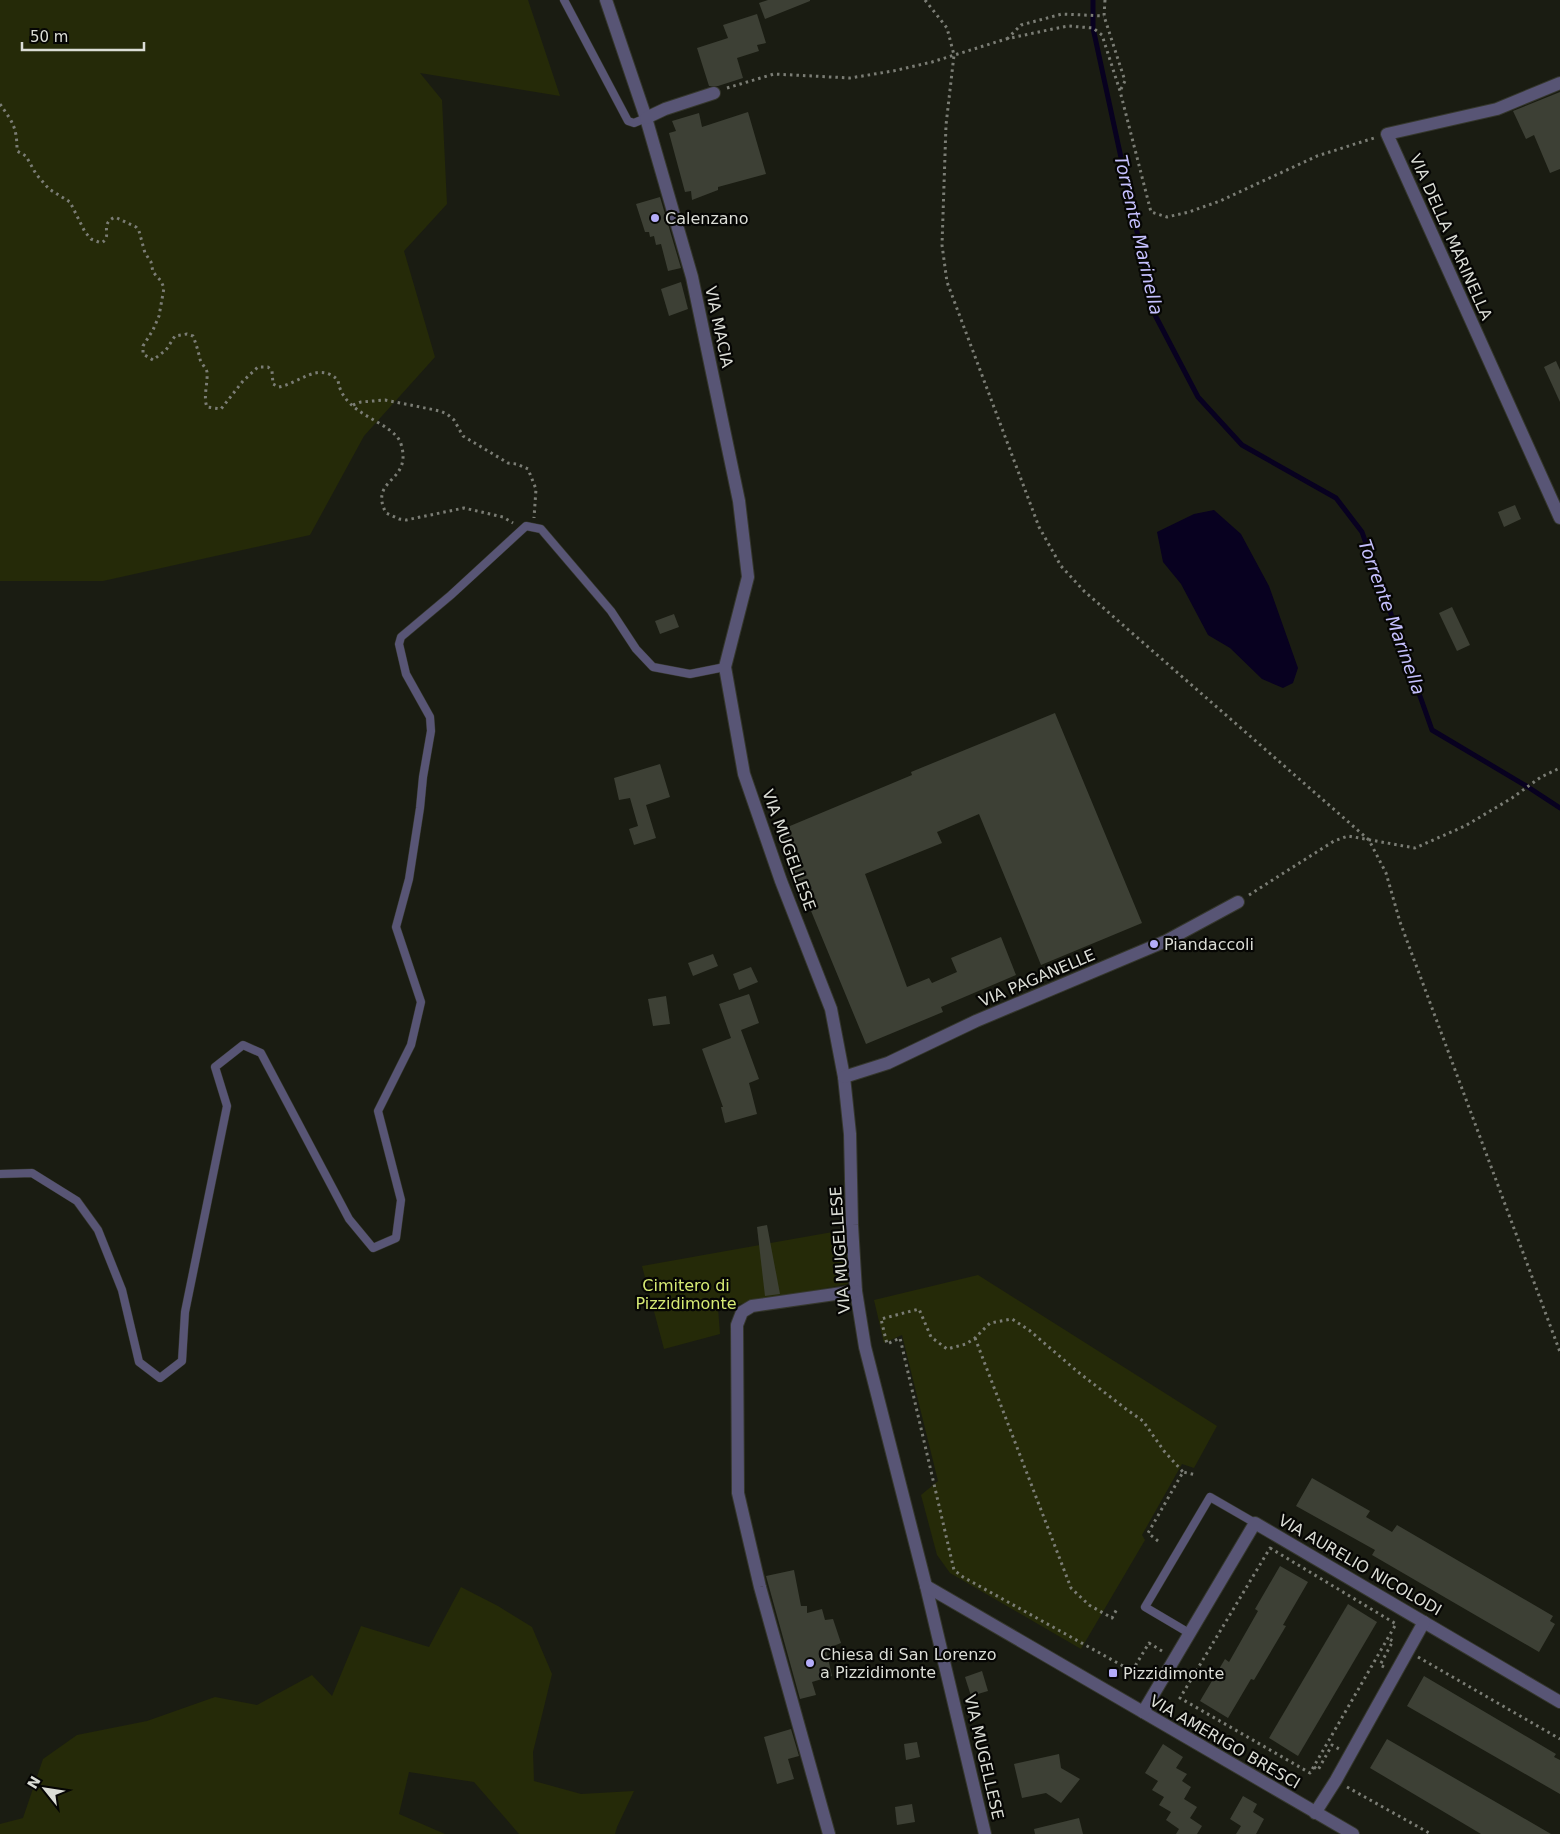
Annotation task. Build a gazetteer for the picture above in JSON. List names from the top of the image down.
{
  "streets": {
    "street": [
      "VIA DELLA MARINELLA",
      "VIA MACIA",
      "VIA MUGELLESE",
      "VIA PAGANELLE",
      "VIA AURELIO NICOLODI",
      "VIA AMERIGO BRESCI"
    ]
  },
  "crossings": [
    ["VIA MACIA", "VIA MUGELLESE"],
    ["VIA MUGELLESE", "VIA PAGANELLE"],
    ["VIA MUGELLESE", "VIA AMERIGO BRESCI"],
    ["VIA AURELIO NICOLODI", "VIA AMERIGO BRESCI"]
  ],
  "water": ["Torrente Marinella"],
  "parks": ["Cimitero di Pizzidimonte"],
  "places": {
    "other": ["Calenzano", "Piandaccoli", "Chiesa di San Lorenzo a Pizzidimonte"],
    "transit": ["Pizzidimonte"]
  },
  "scale_bar": "50 m",
  "north": "top left"
}
